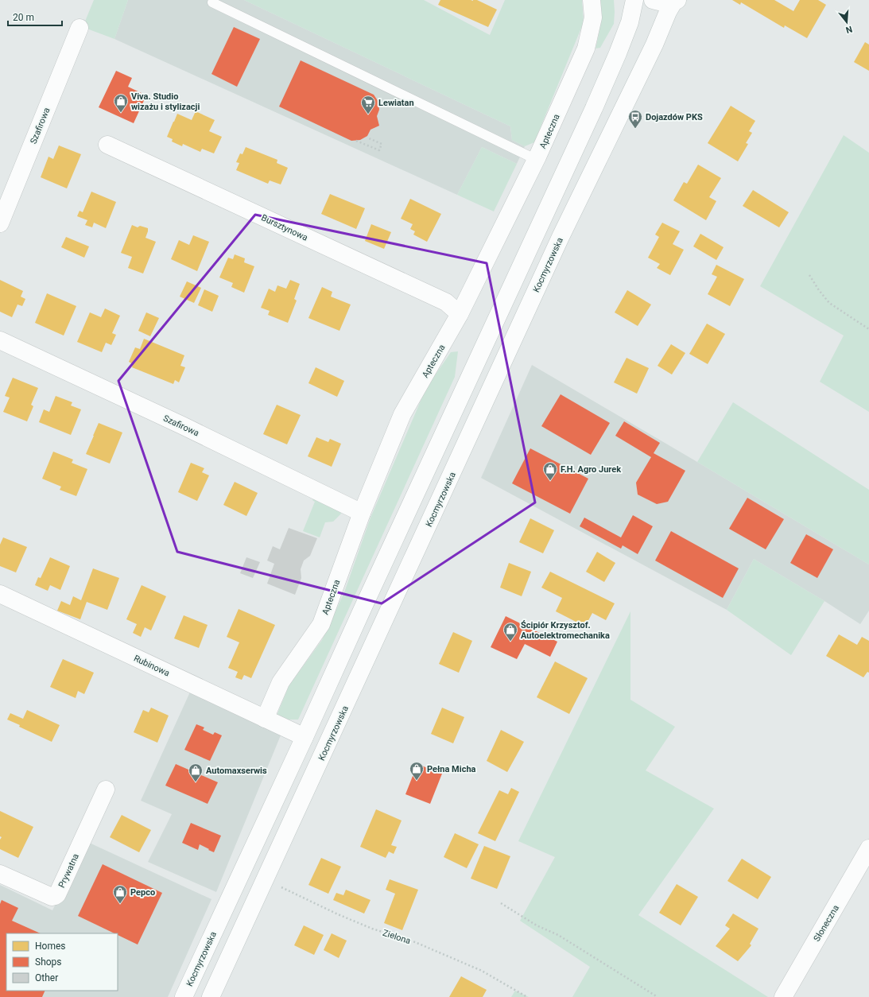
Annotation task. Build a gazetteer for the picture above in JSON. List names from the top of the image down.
{
  "streets": {
    "street": [
      "Szafirowa",
      "Apteczna",
      "Bursztynowa",
      "Kocmyrzowska",
      "Rubinowa",
      "Prywatna",
      "Słoneczna"
    ],
    "path": ["Zielona"]
  },
  "crossings": [
    ["Szafirowa", "Apteczna"],
    ["Apteczna", "Bursztynowa"],
    ["Apteczna", "Rubinowa"],
    ["Kocmyrzowska", "Rubinowa"],
    ["Kocmyrzowska", "Zielona"]
  ],
  "places": {
    "shop": [
      "Viva. Studio wizażu i stylizacji",
      "F.H. Agro Jurek",
      "Ścipiór Krzysztof. Autoelektromechanika",
      "Pełna Micha",
      "Automaxserwis",
      "Pepco"
    ],
    "supermarket": ["Lewiatan"],
    "bus stop": ["Dojazdów PKS"]
  },
  "legend": ["Homes", "Shops", "Other"],
  "scale_bar": "20 m",
  "north": "bottom"
}
